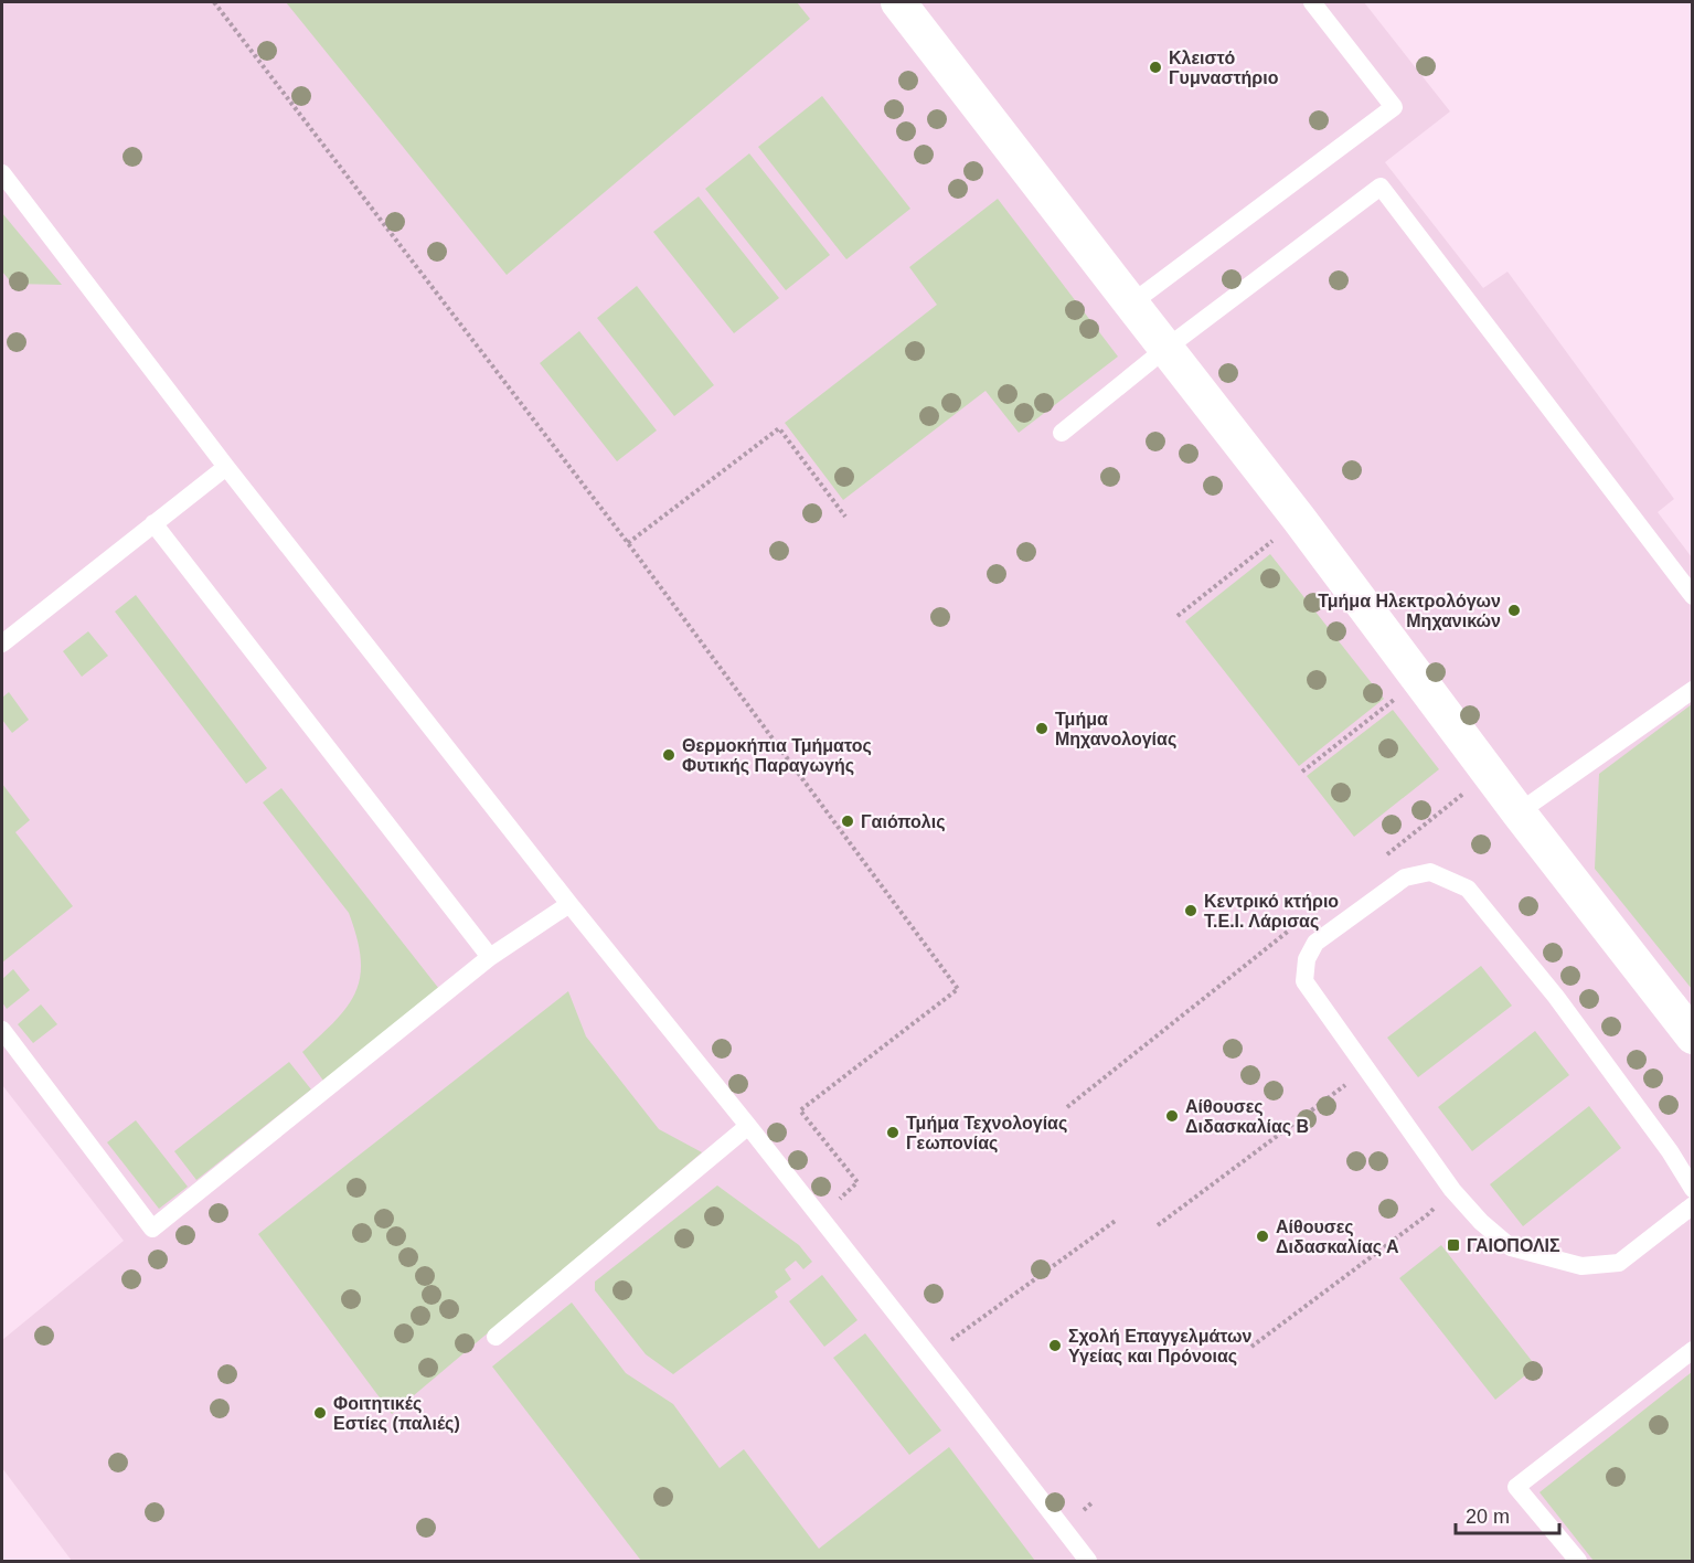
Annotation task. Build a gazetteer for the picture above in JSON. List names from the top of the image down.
{
  "places": {
    "other": [
      "Κλειστό Γυμναστήριο",
      "Τμήμα Ηλεκτρολόγων Μηχανικών",
      "Τμήμα Μηχανολογίας",
      "Θερμοκήπια Τμήματος Φυτικής Παραγωγής",
      "Γαιόπολις",
      "Κεντρικό κτήριο Τ.Ε.Ι. Λάρισας",
      "Αίθουσες Διδασκαλίας Β",
      "Τμήμα Τεχνολογίας Γεωπονίας",
      "Αίθουσες Διδασκαλίας Α",
      "Σχολή Επαγγελμάτων Υγείας και Πρόνοιας",
      "Φοιτητικές Εστίες (παλιές)"
    ],
    "transit": ["ΓΑΙΟΠΟΛΙΣ"]
  },
  "scale_bar": "20 m"
}
